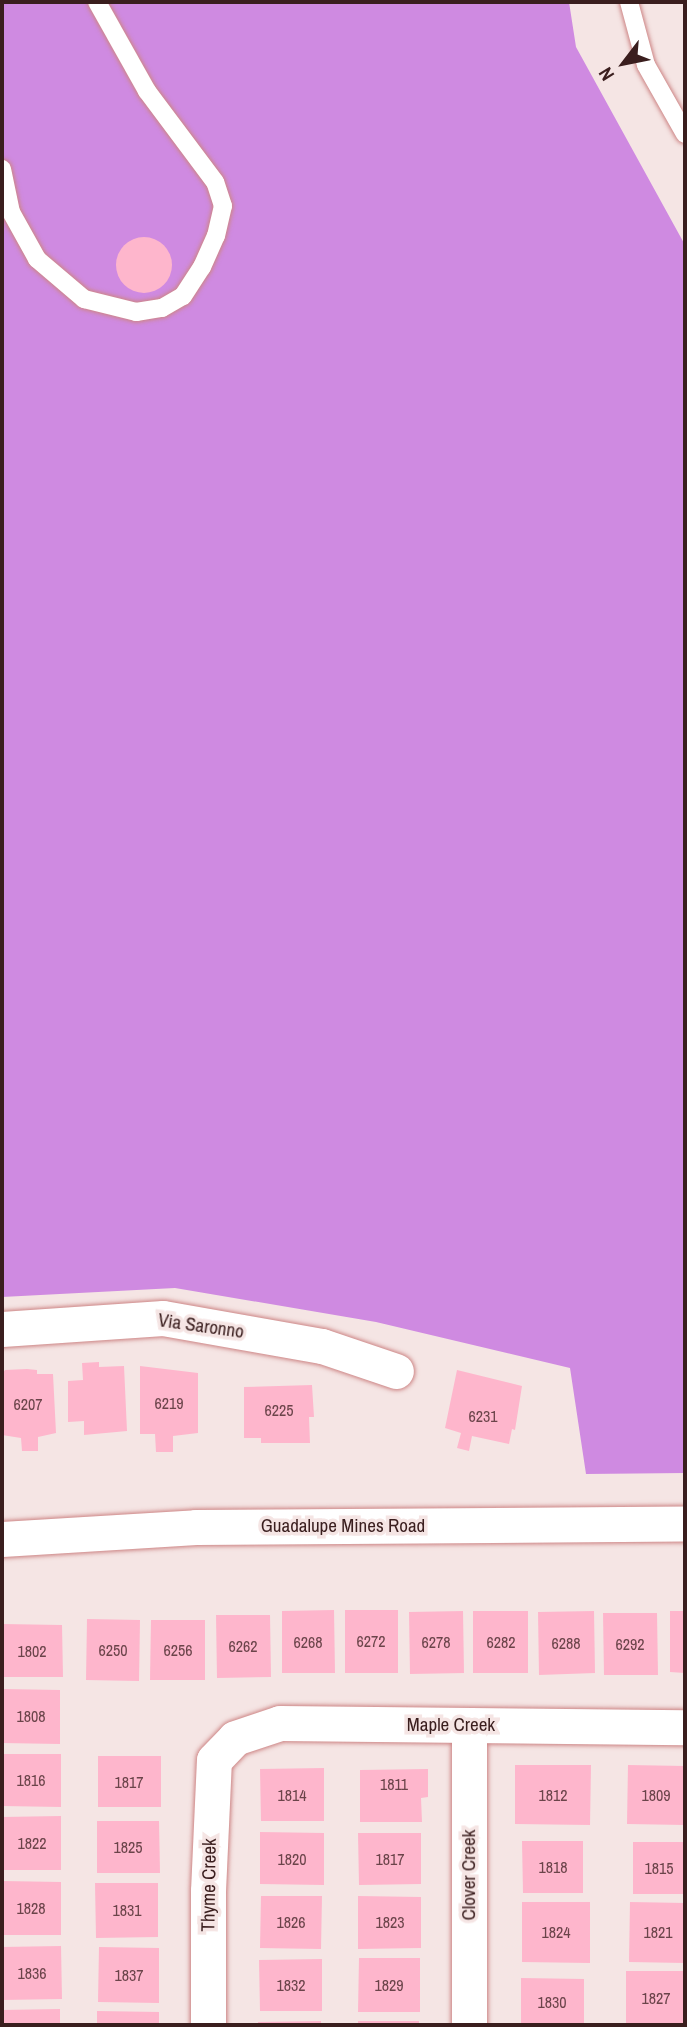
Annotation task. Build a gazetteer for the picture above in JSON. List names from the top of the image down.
{
  "streets": {
    "street": [
      "Via Saronno",
      "Guadalupe Mines Road",
      "Maple Creek",
      "Clover Creek",
      "Thyme Creek"
    ]
  },
  "crossings": [
    ["Maple Creek", "Clover Creek"],
    ["Maple Creek", "Thyme Creek"]
  ],
  "house_numbers": [
    "6219",
    "6207",
    "6225",
    "6231",
    "6272",
    "6268",
    "6278",
    "6282",
    "6288",
    "6292",
    "6262",
    "6250",
    "6256",
    "1802",
    "1808",
    "1816",
    "1817",
    "1811",
    "1814",
    "1812",
    "1809",
    "1822",
    "1825",
    "1820",
    "1817",
    "1818",
    "1815",
    "1828",
    "1831",
    "1826",
    "1823",
    "1824",
    "1821",
    "1836",
    "1837",
    "1832",
    "1829",
    "1827",
    "1830"
  ],
  "north": "bottom left"
}
